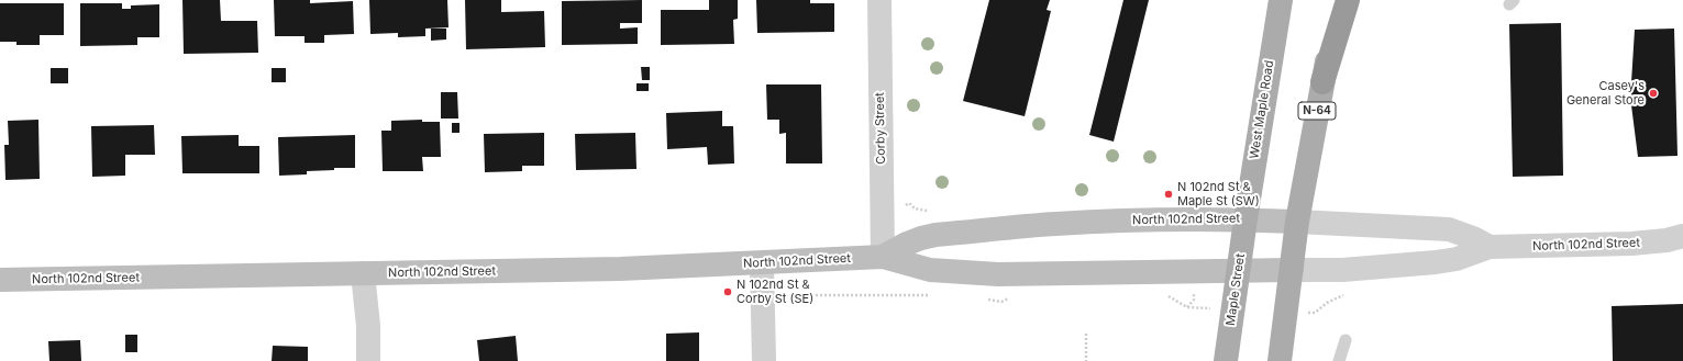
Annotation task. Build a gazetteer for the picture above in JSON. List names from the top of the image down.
{
  "streets": {
    "main road": [
      "West Maple Road",
      "N-64",
      "North 102nd Street",
      "Maple Street"
    ],
    "street": ["Corby Street"]
  },
  "crossings": [
    ["West Maple Road", "North 102nd Street"],
    ["West Maple Road", "Maple Street"],
    ["N-64", "North 102nd Street"],
    ["Corby Street", "North 102nd Street"],
    ["North 102nd Street", "Maple Street"]
  ],
  "places": ["Casey's General Store", "N 102nd St & Maple St (SW)", "N 102nd St & Corby St (SE)"]
}
